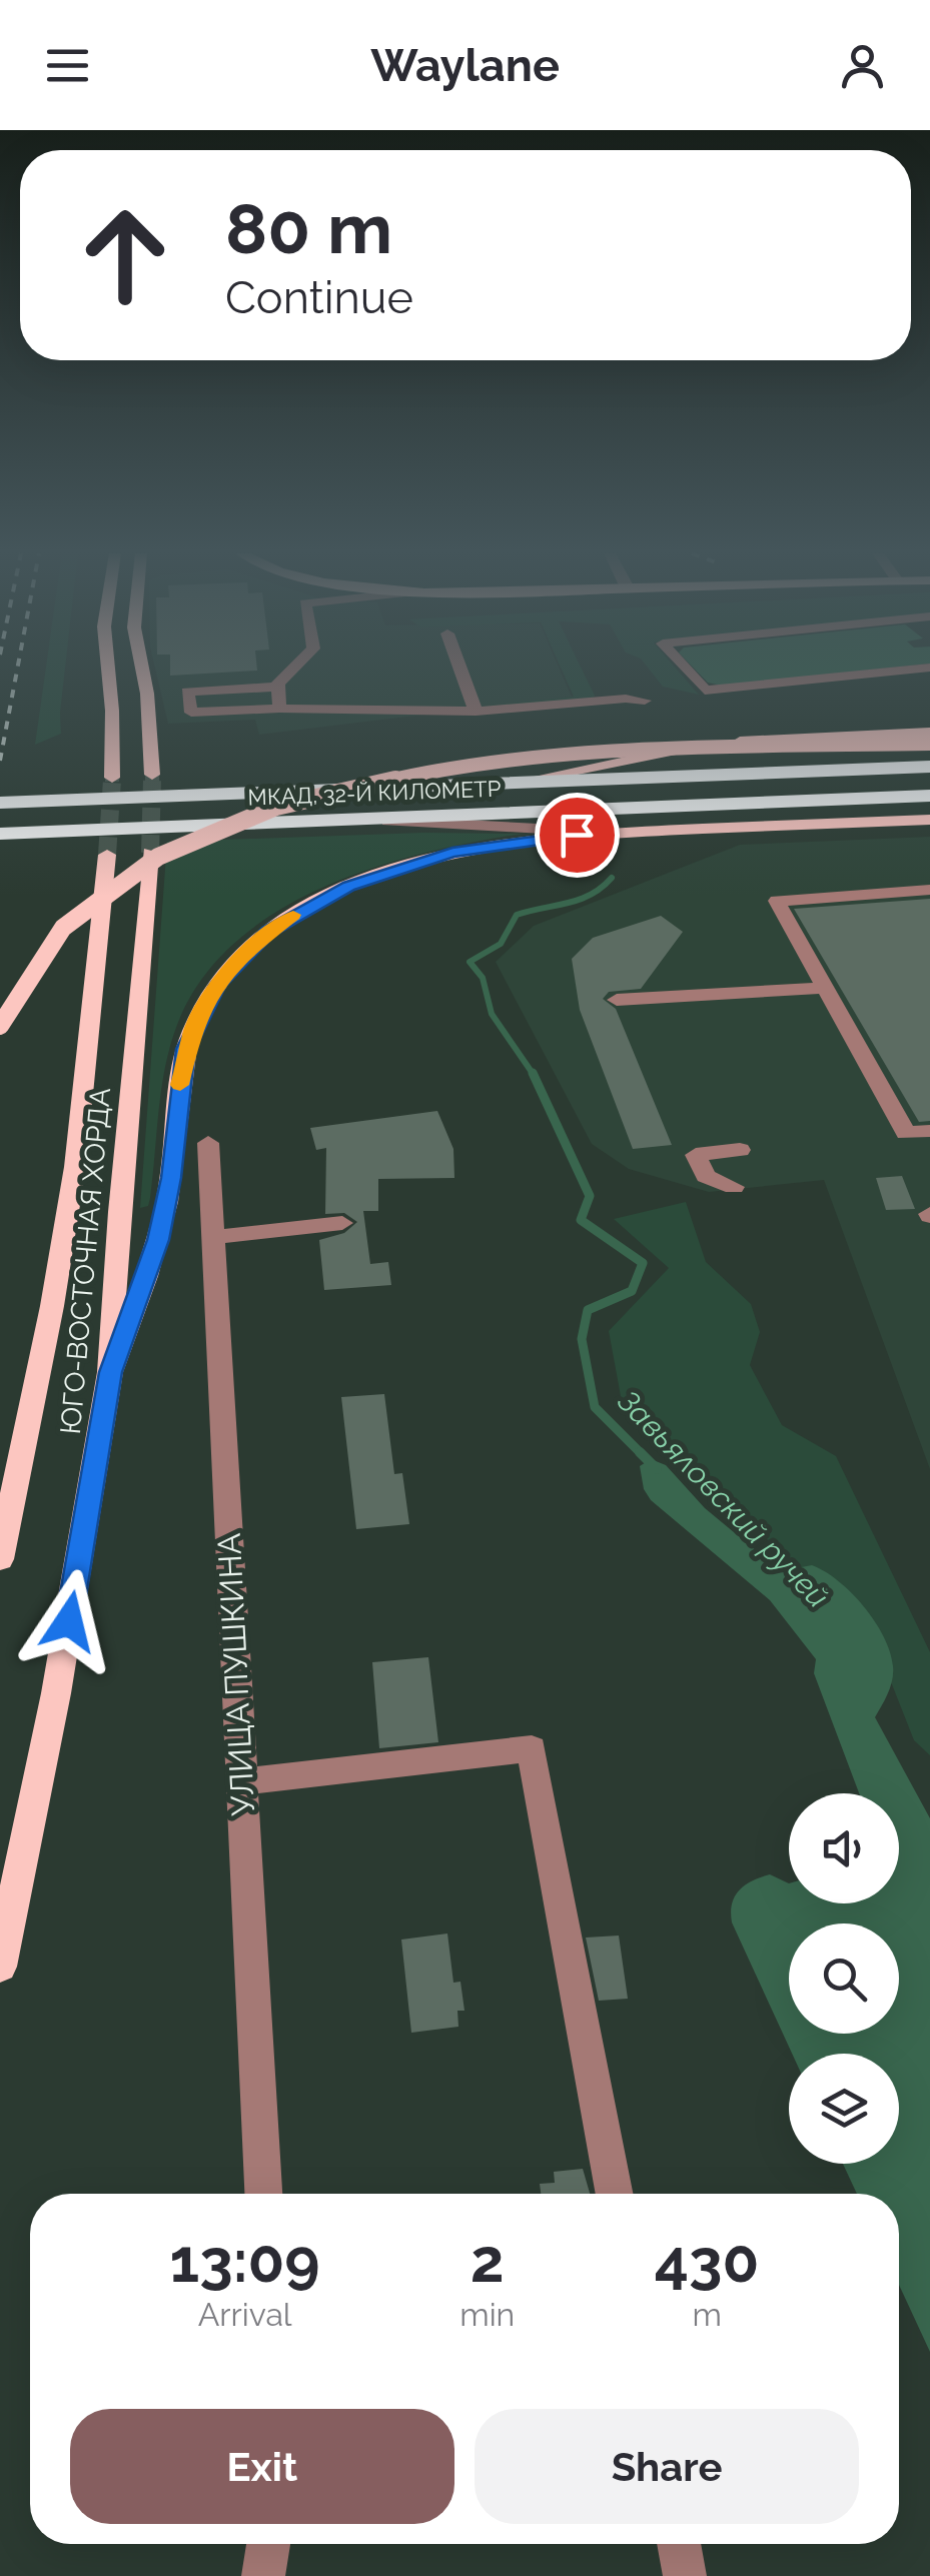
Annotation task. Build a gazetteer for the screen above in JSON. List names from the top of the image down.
{
  "streets": {
    "highway": ["МКАД, 32-Й КИЛОМЕТР"],
    "main road": ["ЮГО-ВОСТОЧНАЯ ХОРДА"],
    "street": ["УЛИЦА ПУШКИНА"]
  },
  "water": ["Завьяловский ручей"],
  "page": {
    "header": "Waylane",
    "turn": ["80 m", "Continue"],
    "eta": [
      "13:09",
      "Arrival",
      "2",
      "min",
      "430",
      "m"
    ],
    "buttons": ["Exit", "Share"]
  }
}
